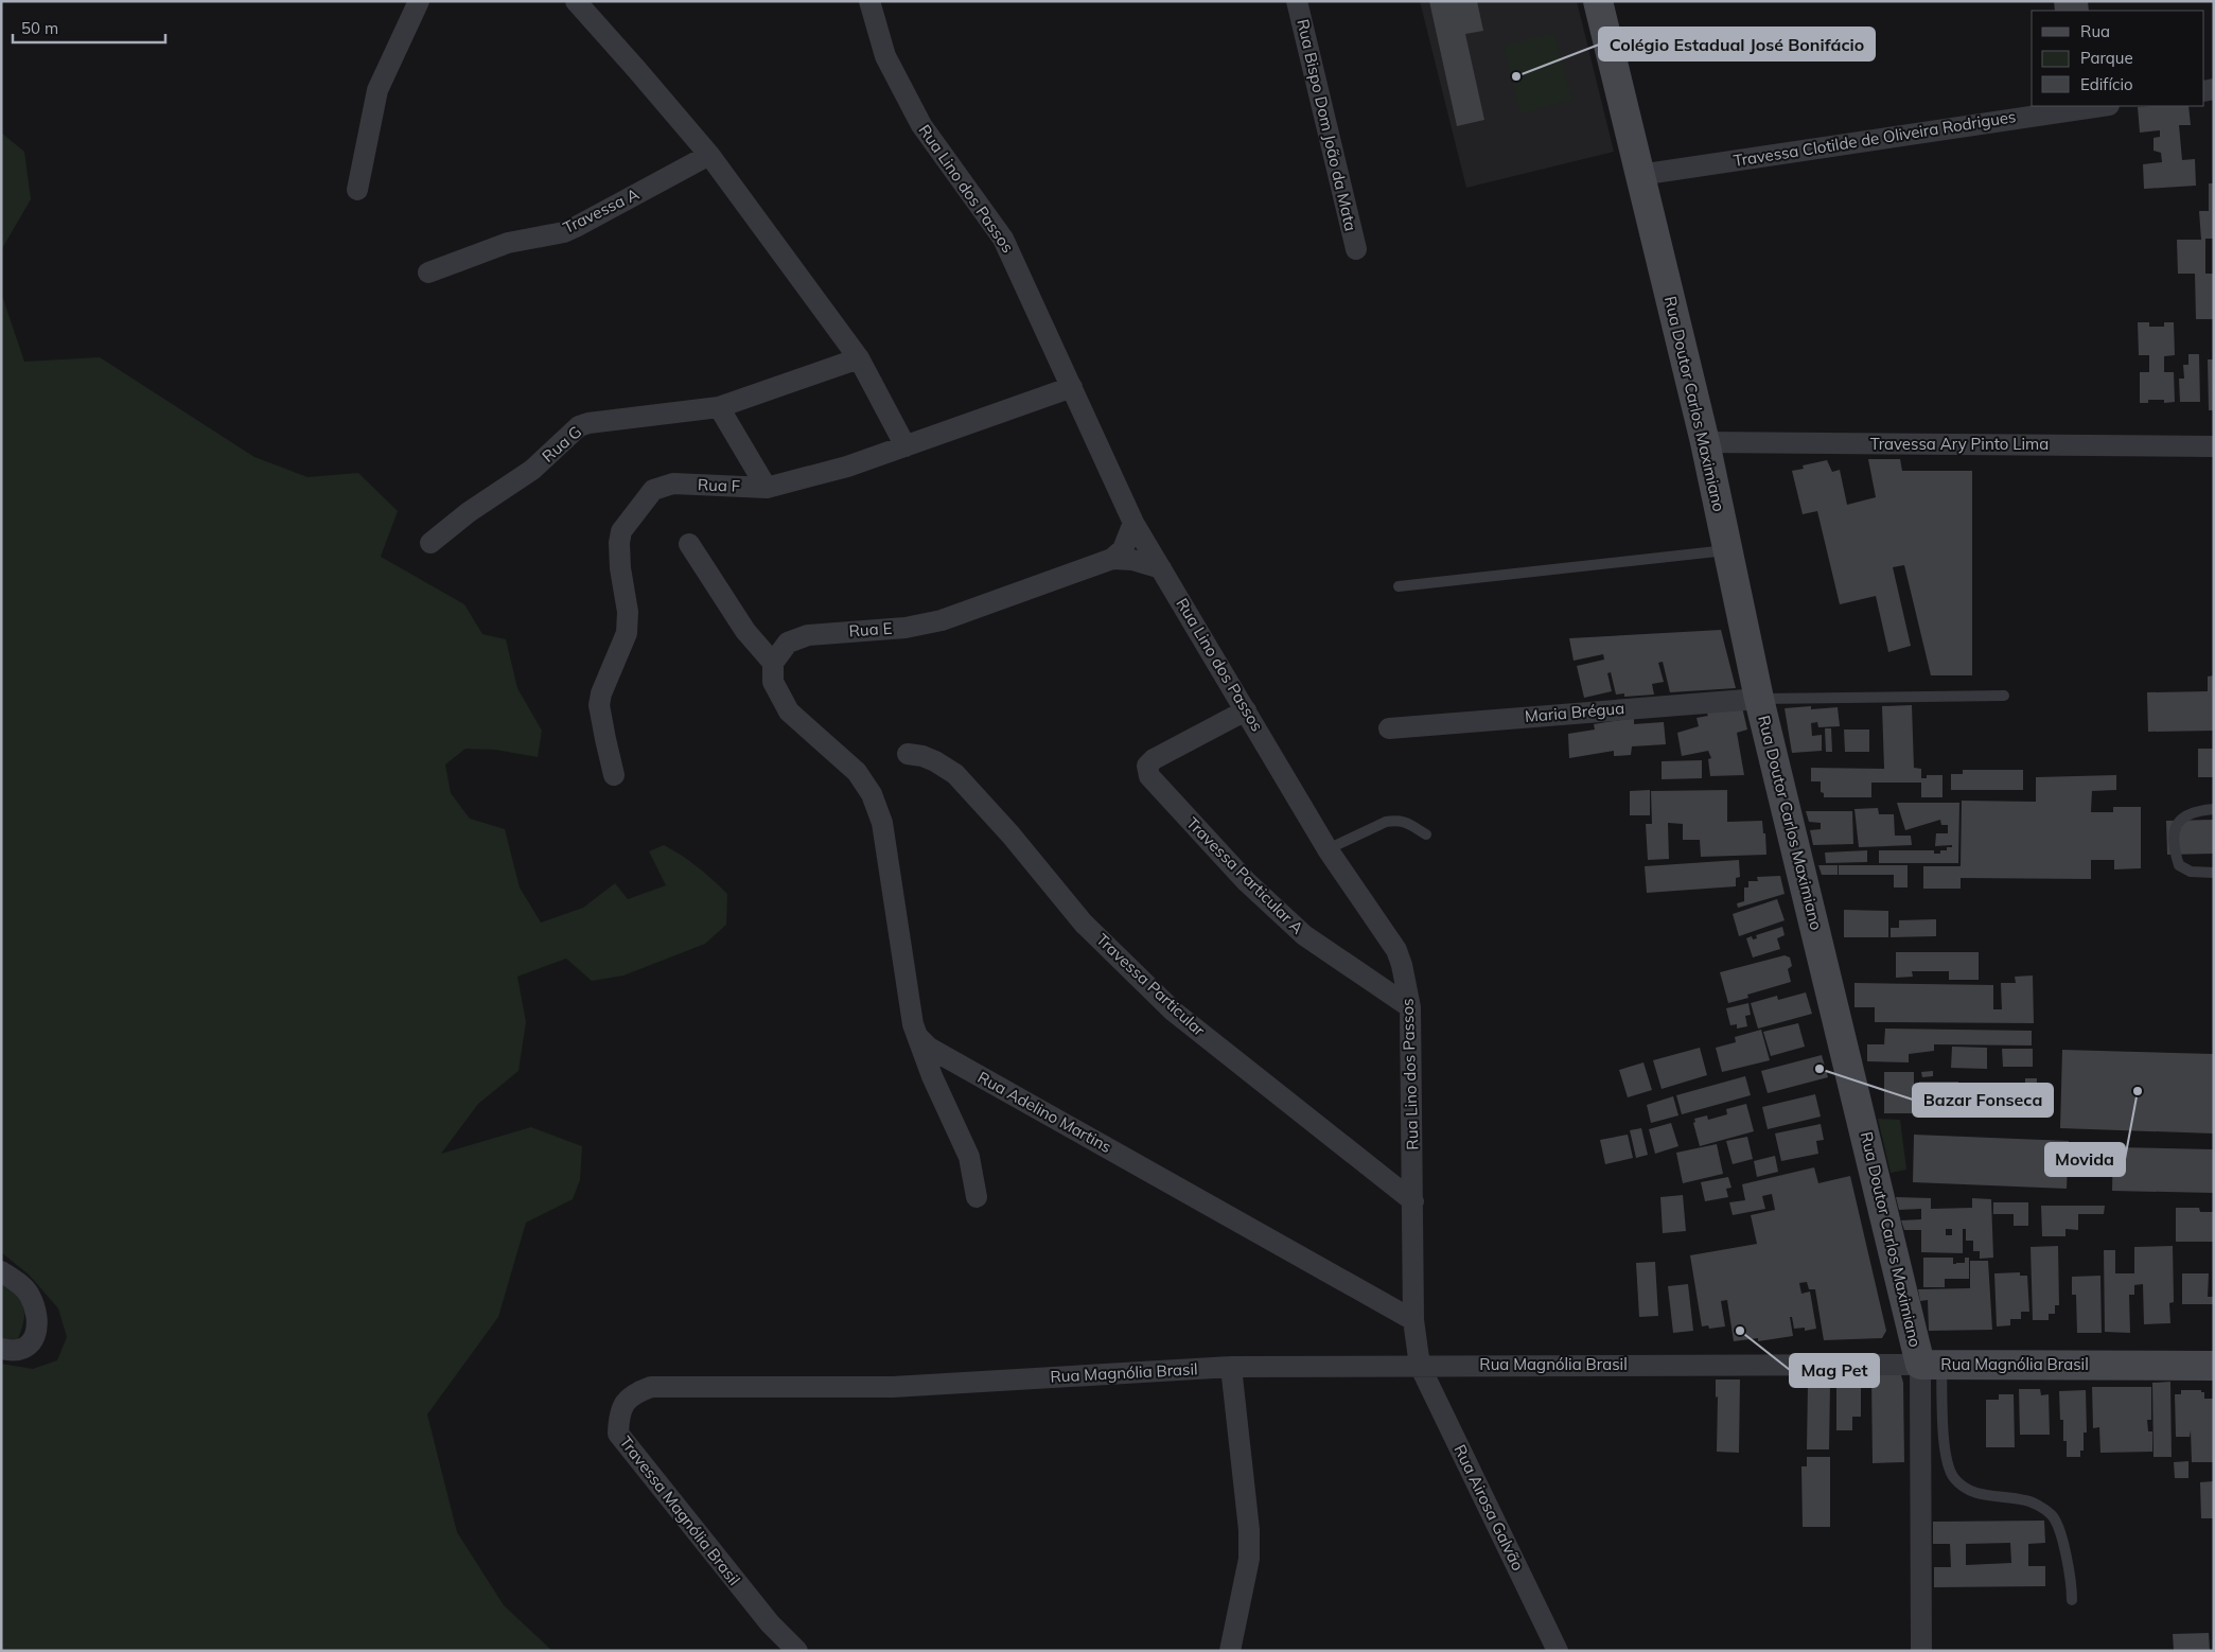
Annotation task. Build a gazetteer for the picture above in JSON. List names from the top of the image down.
{
  "streets": {
    "main road": ["Rua Doutor Carlos Maximiano", "Rua Magnólia Brasil"],
    "street": [
      "Rua Bispo Dom João da Mata",
      "Travessa Clotilde de Oliveira Rodrigues",
      "Rua Lino dos Passos",
      "Travessa A",
      "Rua G",
      "Travessa Ary Pinto Lima",
      "Rua F",
      "Rua E",
      "Maria Brégua",
      "Travessa Particular A",
      "Travessa Particular",
      "Rua Adelino Martins",
      "Rua Airosa Galvão",
      "Travessa Magnólia Brasil"
    ]
  },
  "crossings": [
    ["Travessa Clotilde de Oliveira Rodrigues", "Rua Doutor Carlos Maximiano"],
    ["Rua Lino dos Passos", "Rua F"],
    ["Rua Lino dos Passos", "Rua E"],
    ["Rua Lino dos Passos", "Travessa Particular A"],
    ["Rua Lino dos Passos", "Travessa Particular"],
    ["Rua Lino dos Passos", "Rua Adelino Martins"],
    ["Rua Lino dos Passos", "Rua Magnólia Brasil"],
    ["Rua Lino dos Passos", "Rua Airosa Galvão"],
    ["Rua Doutor Carlos Maximiano", "Travessa Ary Pinto Lima"],
    ["Rua Doutor Carlos Maximiano", "Maria Brégua"],
    ["Rua Doutor Carlos Maximiano", "Rua Magnólia Brasil"],
    ["Rua Magnólia Brasil", "Rua Airosa Galvão"],
    ["Rua Magnólia Brasil", "Travessa Magnólia Brasil"]
  ],
  "places": [
    "Colégio Estadual José Bonifácio",
    "Bazar Fonseca",
    "Movida",
    "Mag Pet"
  ],
  "legend": ["Rua", "Parque", "Edifício"],
  "scale_bar": "50 m"
}
